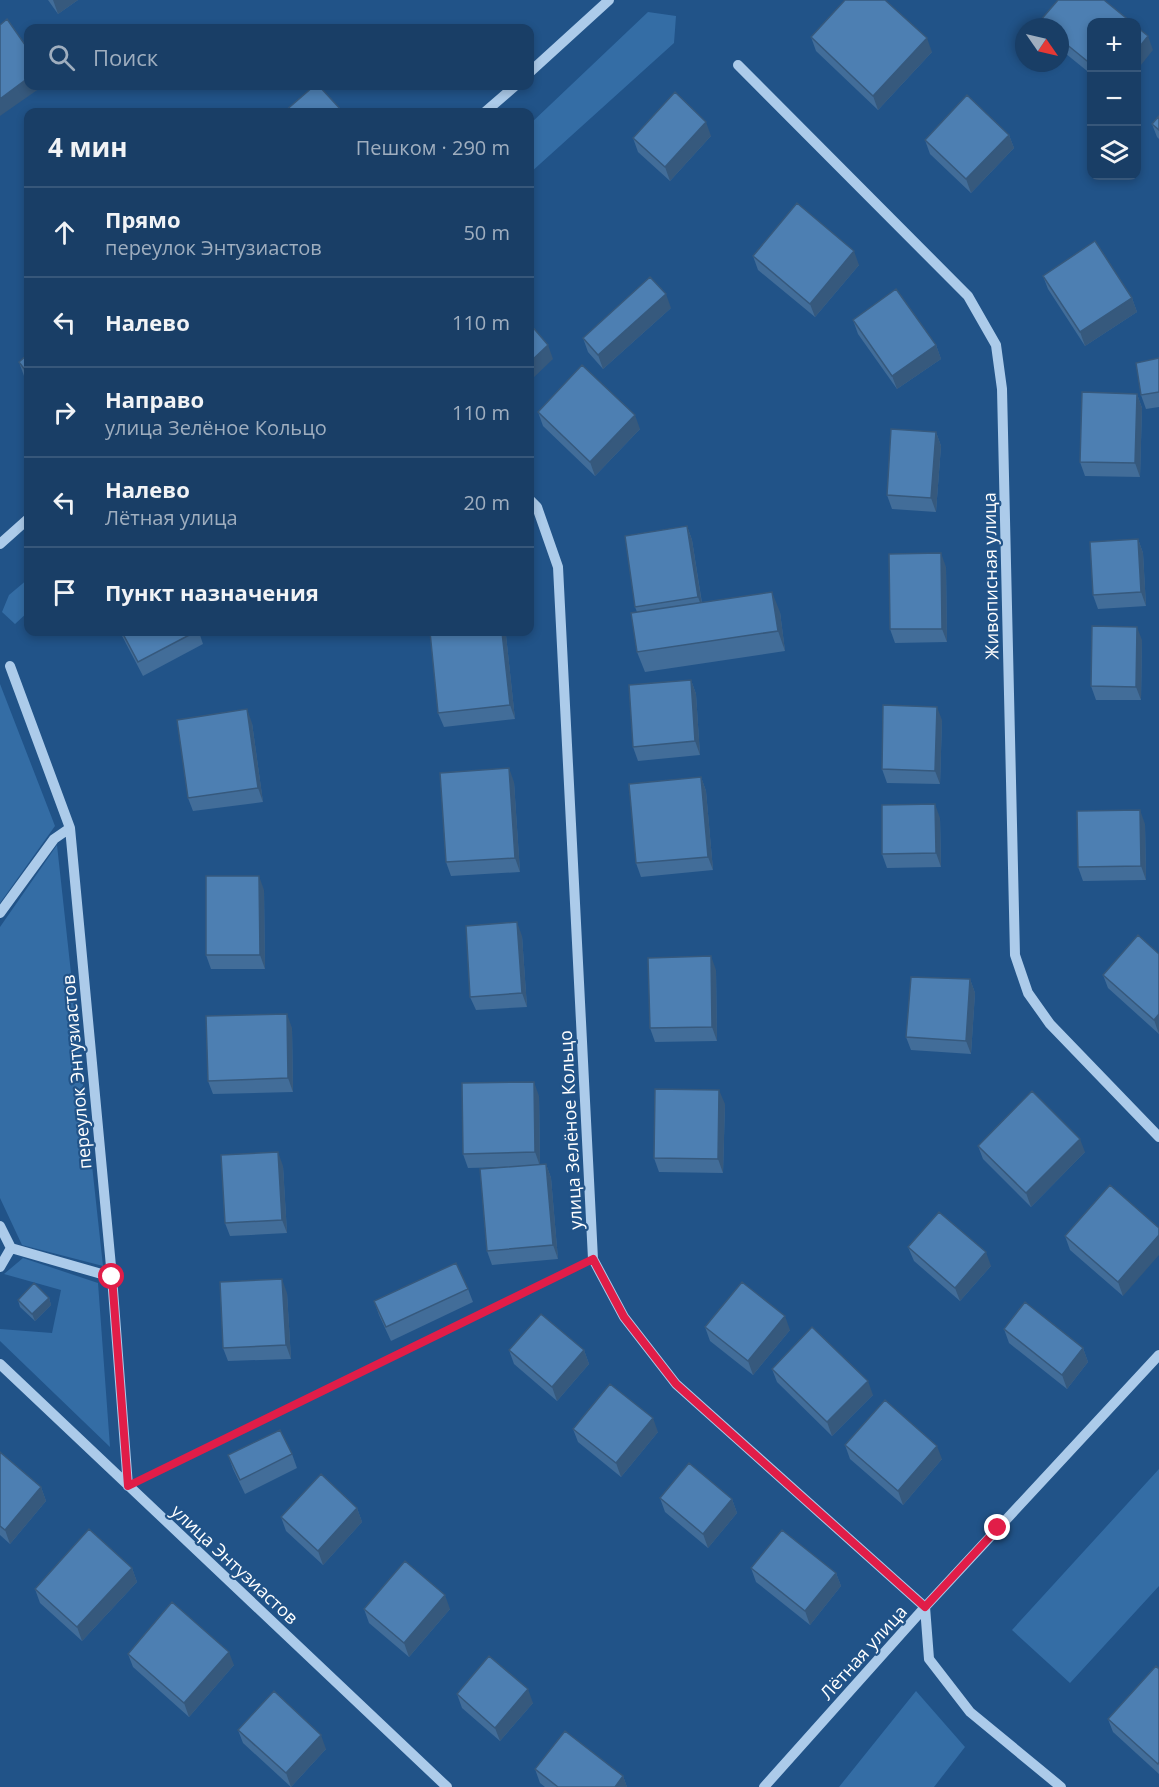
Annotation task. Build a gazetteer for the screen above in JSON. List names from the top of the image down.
{
  "streets": {
    "street": [
      "Живописная улица",
      "переулок Энтузиастов",
      "улица Зелёное Кольцо",
      "улица Энтузиастов",
      "Лётная улица"
    ]
  },
  "crossings": [
    ["переулок Энтузиастов", "улица Энтузиастов"],
    ["улица Зелёное Кольцо", "Лётная улица"]
  ],
  "north": "bottom right",
  "page": {
    "map_buttons": ["+", "−"],
    "search": "Поиск",
    "heading": ["4 мин", "Пешком · 290 m"],
    "list": [
      ["Прямо", "переулок Энтузиастов", "50 m"],
      ["Налево", "110 m"],
      ["Направо", "улица Зелёное Кольцо", "110 m"],
      ["Налево", "Лётная улица", "20 m"],
      "Пункт назначения"
    ]
  }
}
